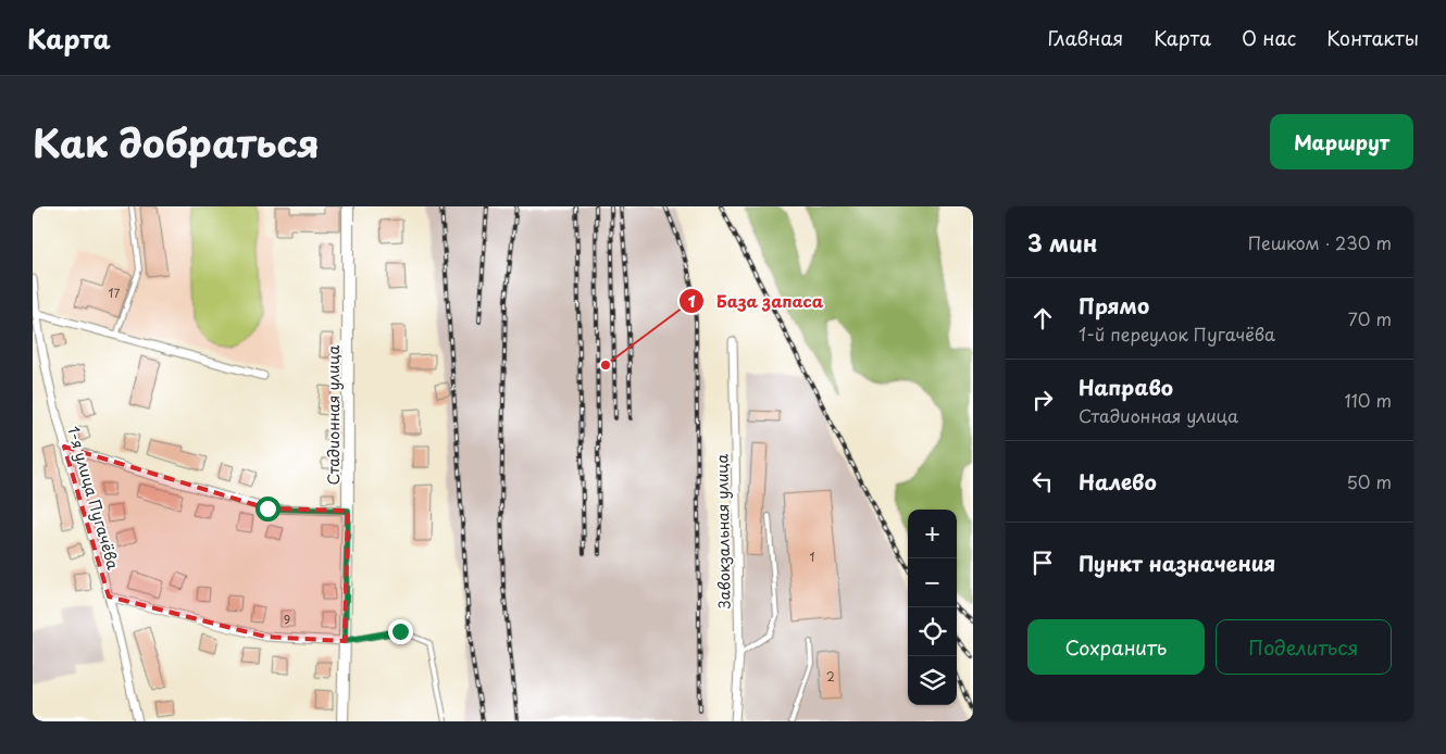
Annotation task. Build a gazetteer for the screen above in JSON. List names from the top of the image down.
{
  "streets": {
    "street": ["Стадионная улица", "1-я улица Пугачёва", "Завокзальная улица"]
  },
  "places": ["База запаса"],
  "house_numbers": [
    "17",
    "1",
    "9",
    "2"
  ],
  "page": {
    "header": "Карта",
    "nav": [
      "Главная",
      "Карта",
      "О нас",
      "Контакты"
    ],
    "title": "Как добраться",
    "buttons": [
      "Маршрут",
      ["Сохранить", "Поделиться"]
    ],
    "heading": ["3 мин", "Пешком · 230 m"],
    "list": [
      ["Прямо", "1-й переулок Пугачёва", "70 m"],
      ["Направо", "Стадионная улица", "110 m"],
      ["Налево", "50 m"],
      "Пункт назначения"
    ],
    "map_buttons": ["+", "−"]
  }
}
